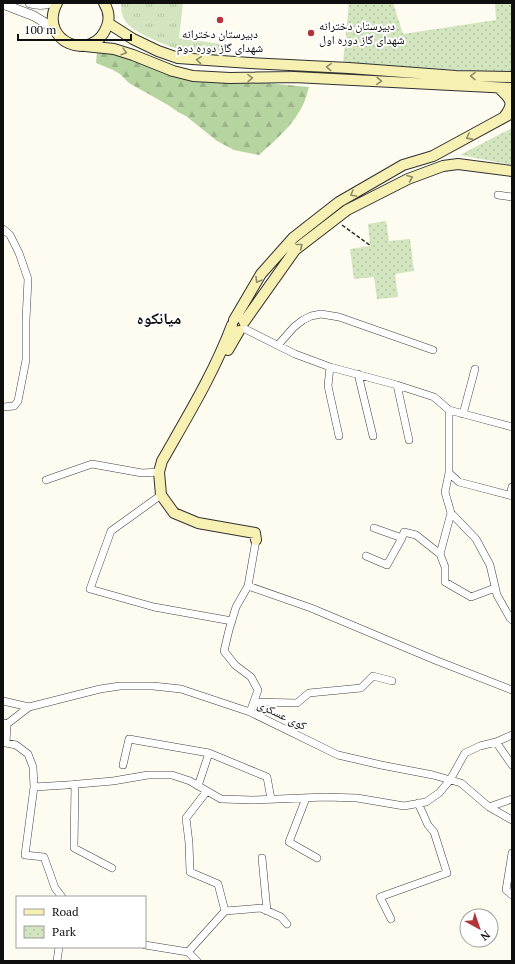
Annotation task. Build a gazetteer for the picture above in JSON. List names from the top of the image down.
{
  "streets": {
    "street": ["کوی عسکری"]
  },
  "districts": ["میانکوه"],
  "places": ["دبیرستان دخترانه شهدای گاز دوره دوم", "دبیرستان دخترانه شهدای گاز دوره اول"],
  "legend": ["Road", "Park"],
  "scale_bar": "100 m",
  "north": "bottom right"
}
